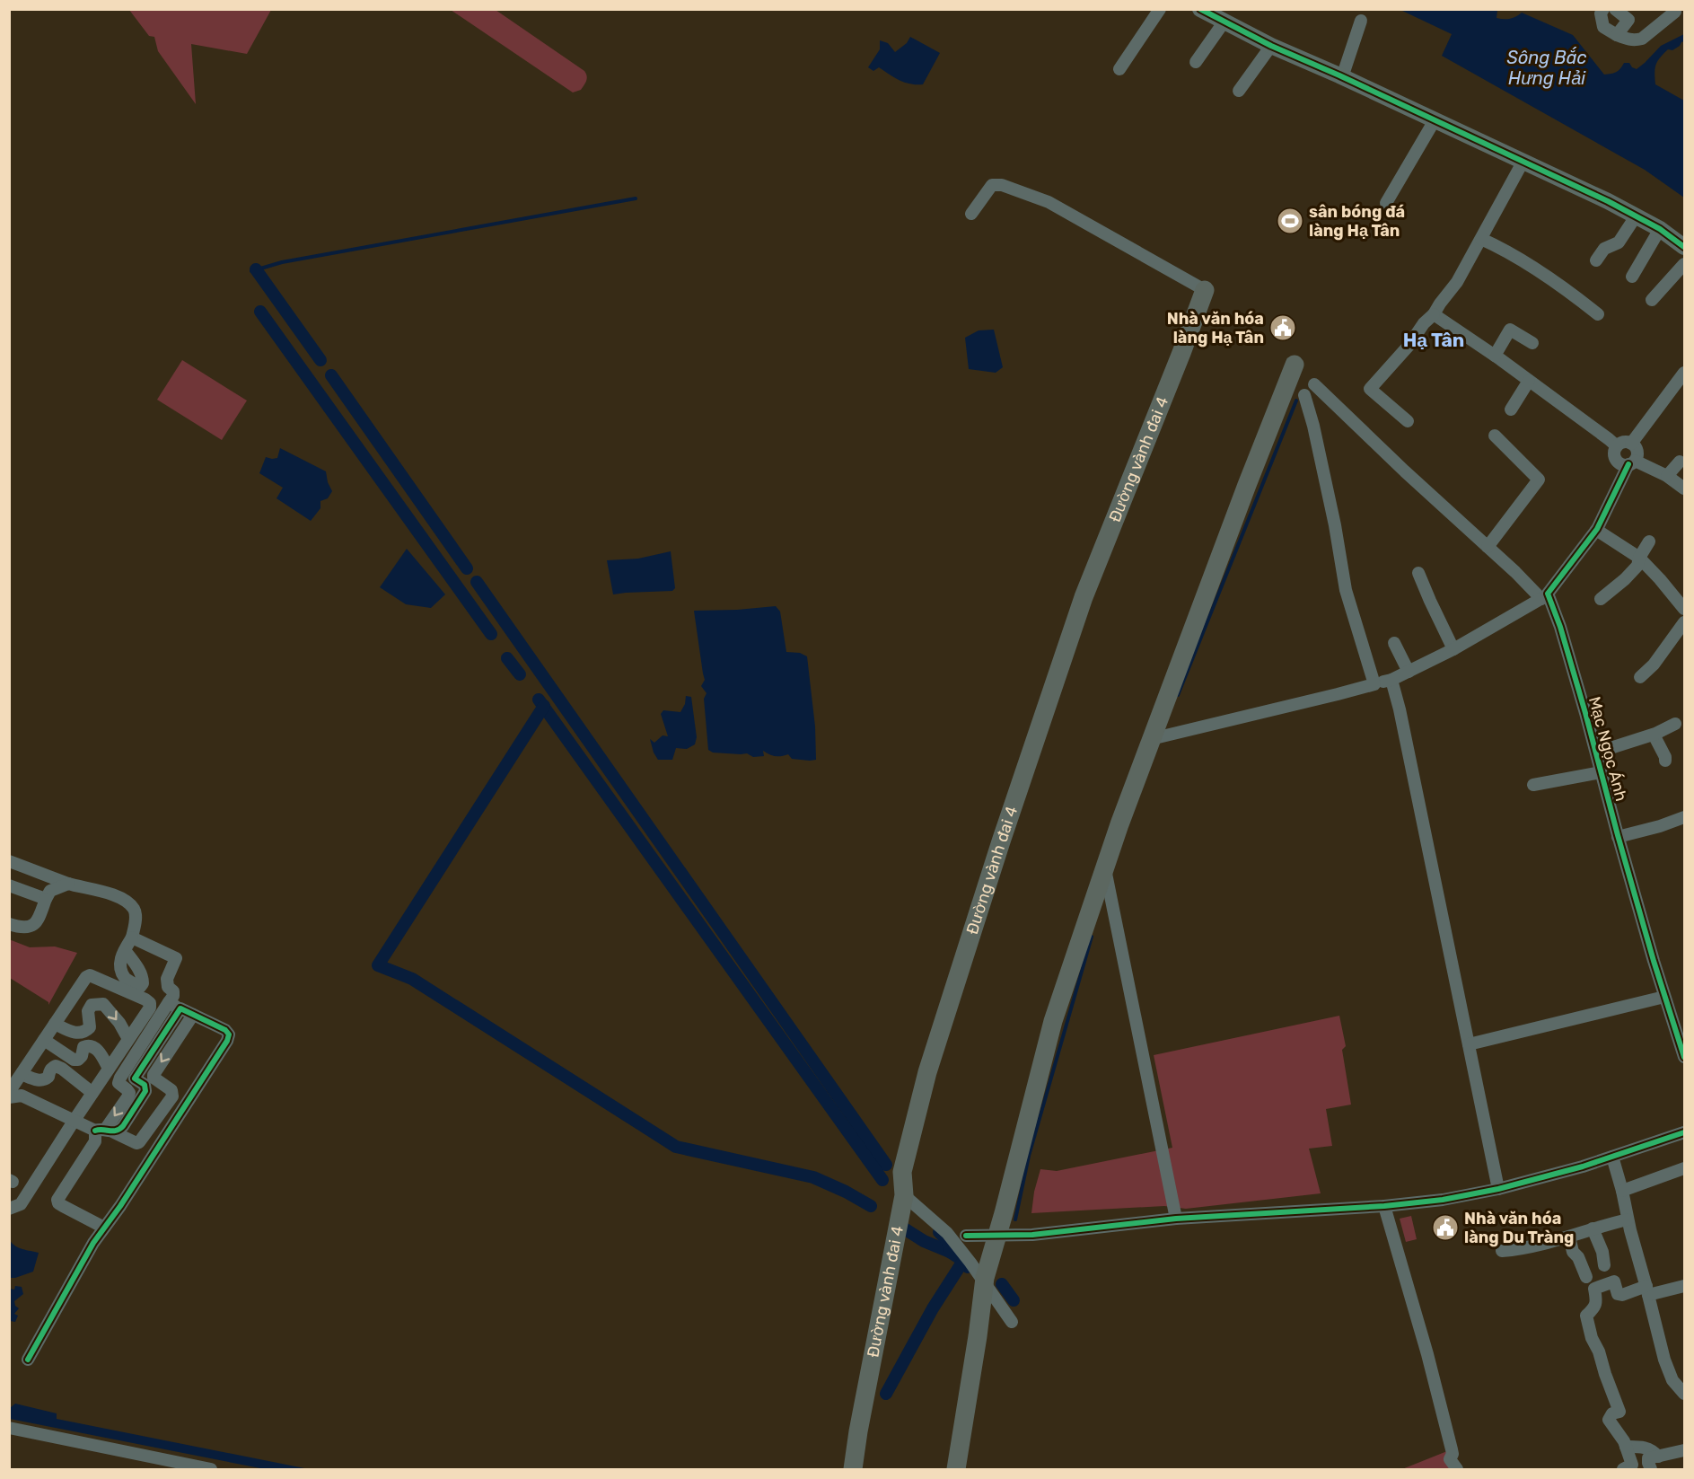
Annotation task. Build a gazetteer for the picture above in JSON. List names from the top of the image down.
{
  "streets": {
    "main road": ["Đường vành đai 4"],
    "street": ["Mạc Ngọc Ánh"]
  },
  "districts": ["Hạ Tân"],
  "water": ["Sông Bắc Hưng Hải"],
  "places": {
    "sports": ["sân bóng đá làng Hạ Tân"],
    "public building": ["Nhà văn hóa làng Hạ Tân", "Nhà văn hóa làng Du Tràng"]
  }
}
